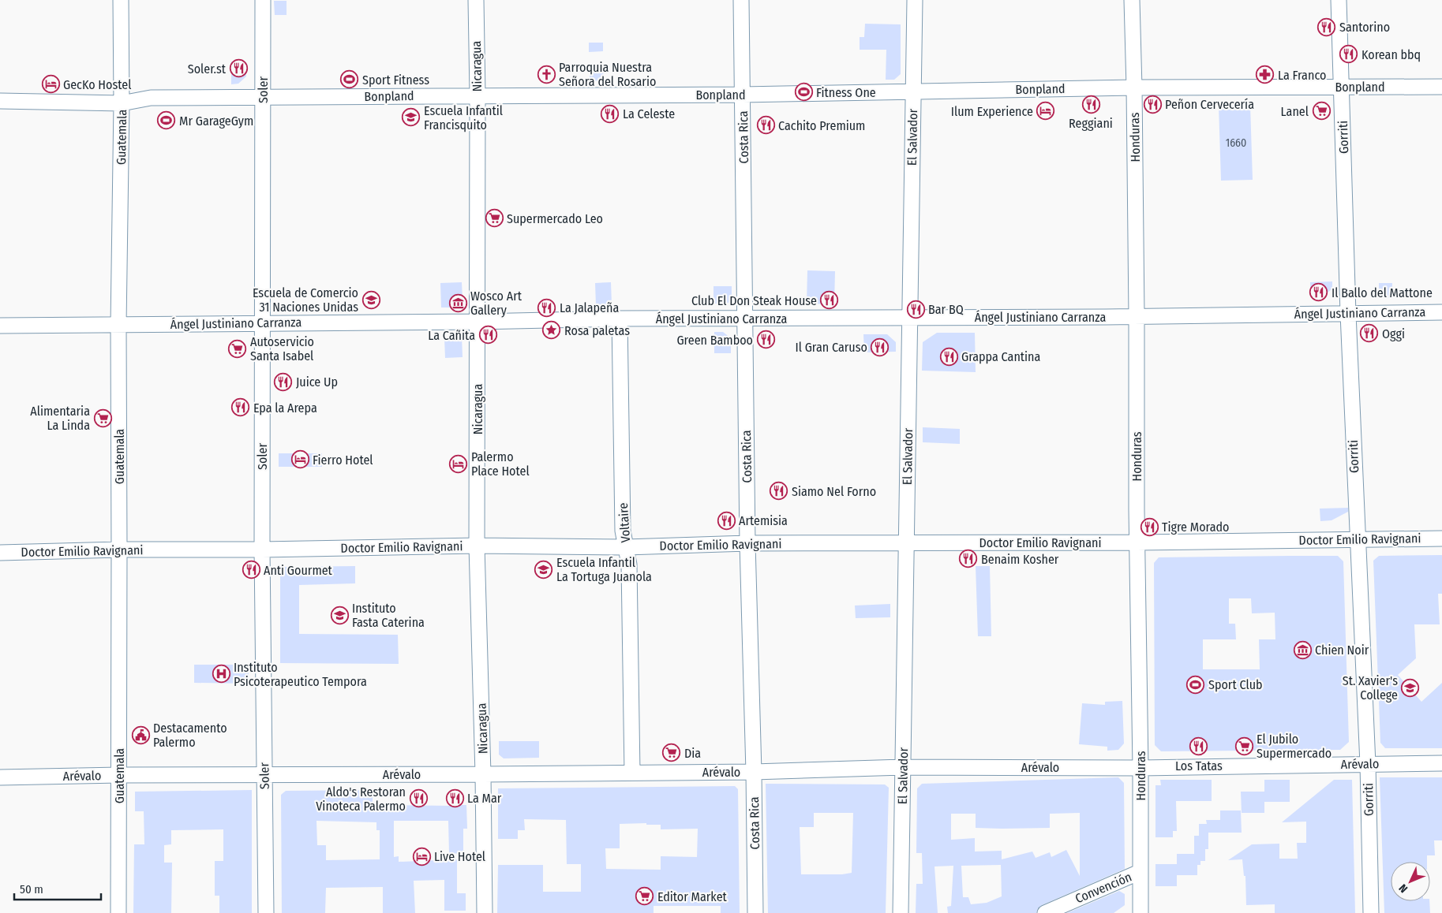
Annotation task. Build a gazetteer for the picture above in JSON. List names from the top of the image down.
{
  "streets": {
    "street": [
      "Nicaragua",
      "Bonpland",
      "Soler",
      "Guatemala",
      "Costa Rica",
      "El Salvador",
      "Honduras",
      "Gorriti",
      "Ángel Justiniano Carranza",
      "Voltaire",
      "Doctor Emilio Ravignani",
      "Arévalo",
      "Convención"
    ]
  },
  "crossings": [
    ["Nicaragua", "Bonpland"],
    ["Nicaragua", "Ángel Justiniano Carranza"],
    ["Nicaragua", "Doctor Emilio Ravignani"],
    ["Nicaragua", "Arévalo"],
    ["Bonpland", "Soler"],
    ["Bonpland", "Guatemala"],
    ["Bonpland", "Costa Rica"],
    ["Bonpland", "El Salvador"],
    ["Bonpland", "Honduras"],
    ["Bonpland", "Gorriti"],
    ["Soler", "Ángel Justiniano Carranza"],
    ["Soler", "Doctor Emilio Ravignani"],
    ["Soler", "Arévalo"],
    ["Guatemala", "Ángel Justiniano Carranza"],
    ["Guatemala", "Doctor Emilio Ravignani"],
    ["Guatemala", "Arévalo"],
    ["Costa Rica", "Ángel Justiniano Carranza"],
    ["Costa Rica", "Doctor Emilio Ravignani"],
    ["Costa Rica", "Arévalo"],
    ["El Salvador", "Ángel Justiniano Carranza"],
    ["El Salvador", "Doctor Emilio Ravignani"],
    ["El Salvador", "Arévalo"],
    ["Honduras", "Ángel Justiniano Carranza"],
    ["Honduras", "Doctor Emilio Ravignani"],
    ["Honduras", "Arévalo"],
    ["Honduras", "Convención"],
    ["Gorriti", "Ángel Justiniano Carranza"],
    ["Gorriti", "Doctor Emilio Ravignani"],
    ["Gorriti", "Arévalo"],
    ["Ángel Justiniano Carranza", "Voltaire"],
    ["Voltaire", "Doctor Emilio Ravignani"],
    ["Voltaire", "Arévalo"]
  ],
  "places": {
    "restaurant": [
      "Santorino",
      "Korean bbq",
      "Soler.st",
      "Reggiani",
      "Peñon Cervecería",
      "La Celeste",
      "Cachito Premium",
      "Il Ballo del Mattone",
      "Club El Don Steak House",
      "La Jalapeña",
      "Bar BQ",
      "Oggi",
      "La Cañita",
      "Green Bamboo",
      "Il Gran Caruso",
      "Grappa Cantina",
      "Juice Up",
      "Epa la Arepa",
      "Siamo Nel Forno",
      "Artemisia",
      "Tigre Morado",
      "Benaim Kosher",
      "Anti Gourmet",
      "Los Tatas",
      "La Mar",
      "Aldo's Restoran Vinoteca Palermo"
    ],
    "church": ["Parroquia Nuestra Señora del Rosario"],
    "pharmacy": ["La Franco"],
    "sports": [
      "Sport Fitness",
      "Fitness One",
      "Mr GarageGym",
      "Sport Club"
    ],
    "hotel": [
      "GecKo Hostel",
      "Ilum Experience",
      "Fierro Hotel",
      "Palermo Place Hotel",
      "Live Hotel"
    ],
    "supermarket": [
      "Lanel",
      "Supermercado Leo",
      "Autoservicio Santa Isabel",
      "Alimentaria La Linda",
      "El Jubilo Supermercado",
      "Dia",
      "Editor Market"
    ],
    "school or university": [
      "Escuela Infantil Francisquito",
      "Escuela de Comercio 31 Naciones Unidas",
      "Escuela Infantil La Tortuga Juanola",
      "Instituto Fasta Caterina",
      "St. Xavier's College"
    ],
    "museum": ["Wosco Art Gallery", "Chien Noir"],
    "place": ["Rosa paletas"],
    "hospital": ["Instituto Psicoterapeutico Tempora"],
    "public building": ["Destacamento Palermo"]
  },
  "house_numbers": ["1660"],
  "scale_bar": "50 m",
  "north": "bottom left"
}
